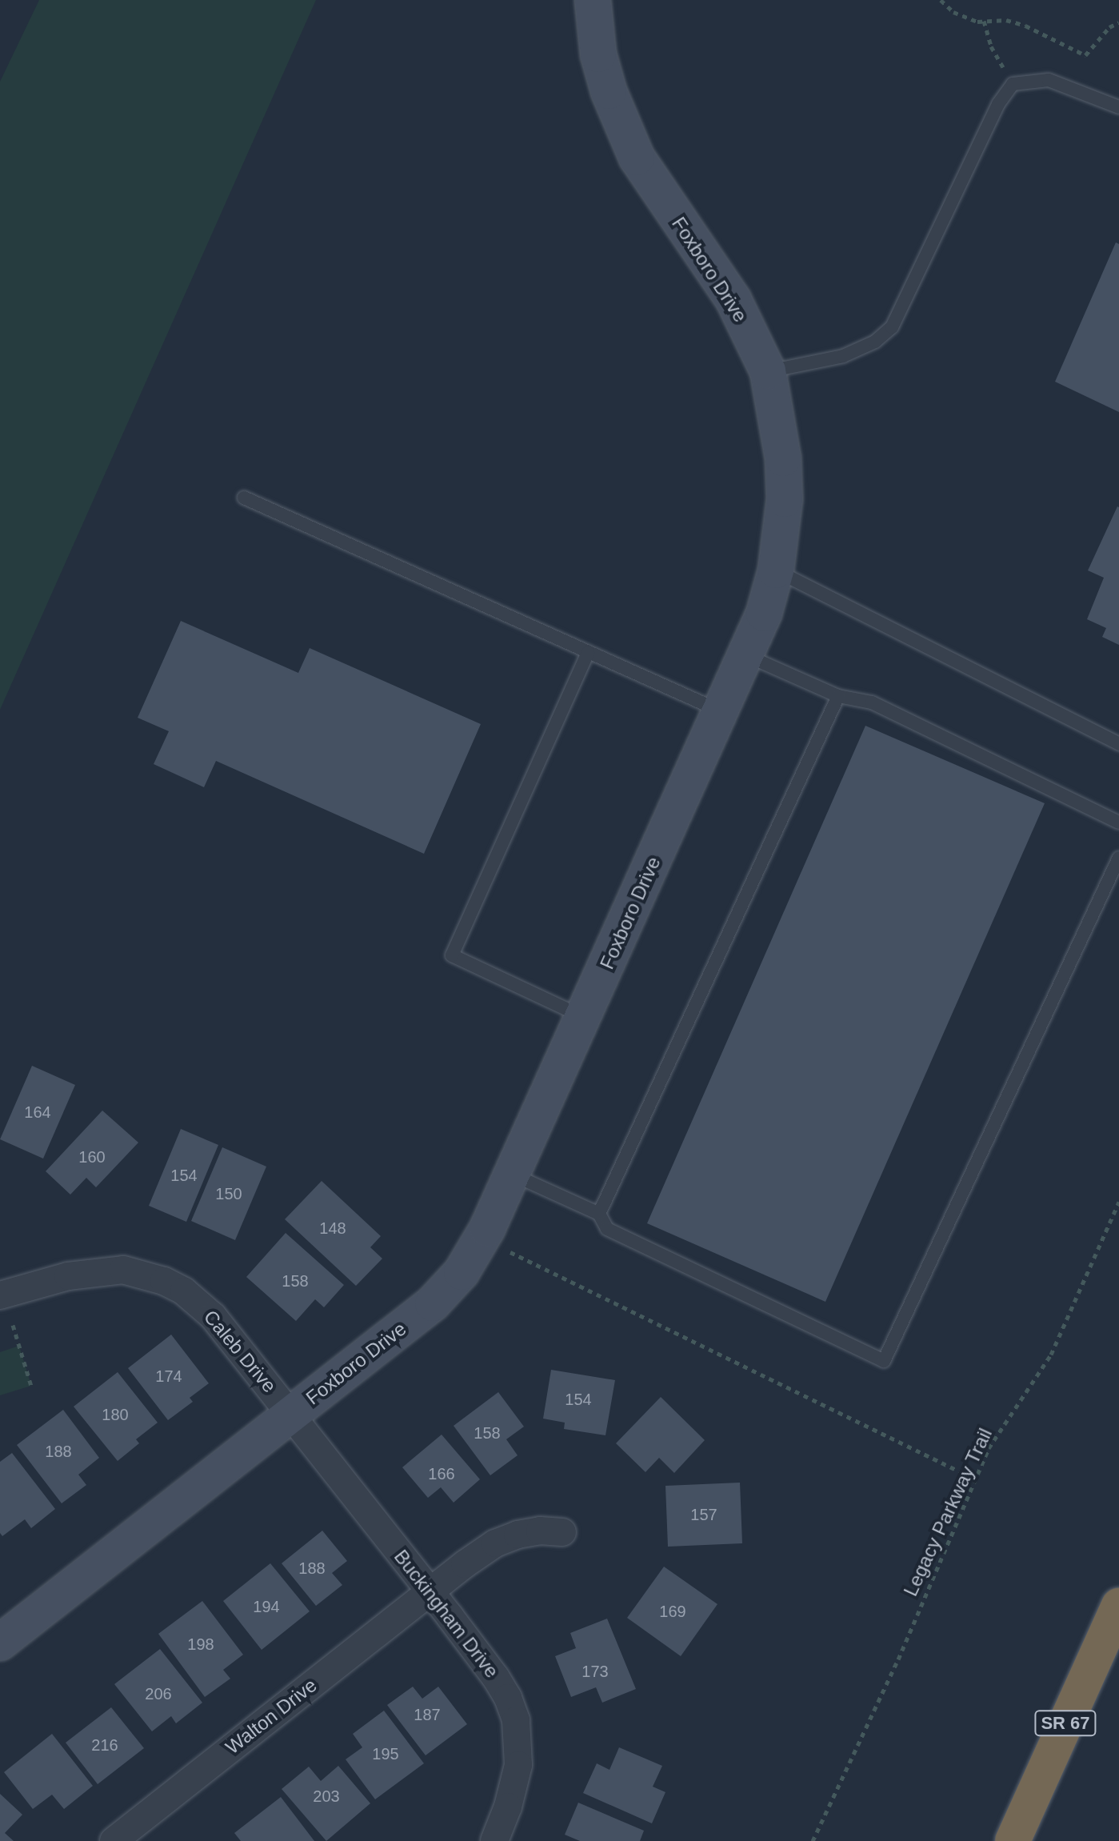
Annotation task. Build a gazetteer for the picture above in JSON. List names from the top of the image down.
{
  "streets": {
    "highway": ["SR 67"],
    "street": [
      "Foxboro Drive",
      "Caleb Drive",
      "Buckingham Drive",
      "Walton Drive"
    ],
    "path": ["Legacy Parkway Trail"]
  },
  "crossings": [
    ["Foxboro Drive", "Caleb Drive"],
    ["Foxboro Drive", "Buckingham Drive"],
    ["Caleb Drive", "Buckingham Drive"],
    ["Buckingham Drive", "Walton Drive"]
  ],
  "house_numbers": [
    "164",
    "160",
    "154",
    "150",
    "148",
    "158",
    "174",
    "154",
    "180",
    "158",
    "188",
    "166",
    "157",
    "188",
    "194",
    "169",
    "198",
    "173",
    "206",
    "187",
    "216",
    "195",
    "203"
  ]
}
